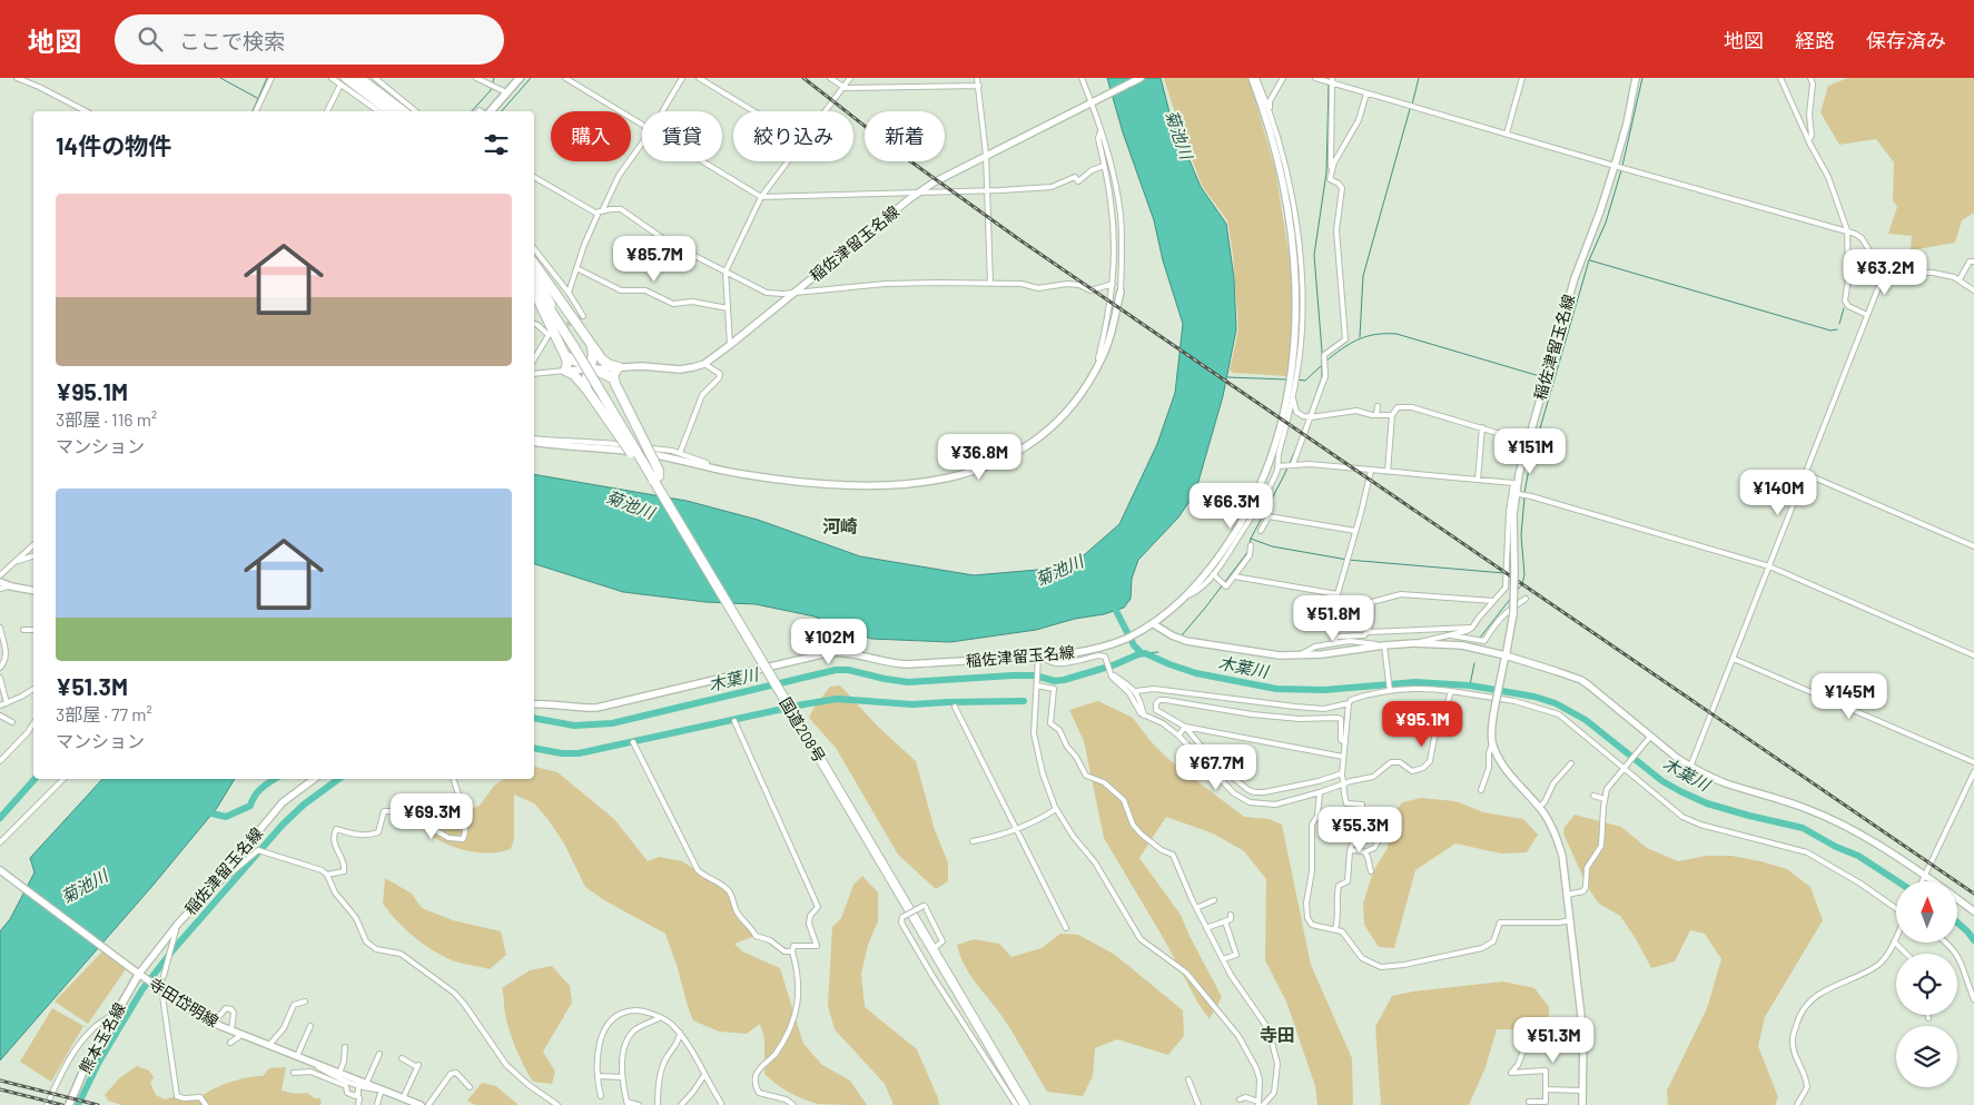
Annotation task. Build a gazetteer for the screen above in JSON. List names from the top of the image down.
{
  "streets": {
    "highway": ["国道208号"],
    "main road": ["稲佐津留玉名線", "寺田岱明線", "熊本玉名線"]
  },
  "crossings": [
    ["稲佐津留玉名線", "寺田岱明線"],
    ["稲佐津留玉名線", "熊本玉名線"],
    ["寺田岱明線", "熊本玉名線"]
  ],
  "districts": ["河崎", "寺田"],
  "water": ["菊池川", "木葉川"],
  "north": "top",
  "page": {
    "header": "地図",
    "search": "ここで検索",
    "nav": ["地図", "経路", "保存済み"],
    "chip": [
      "購入",
      "賃貸",
      "絞り込み",
      "新着"
    ],
    "heading": "14件の物件",
    "list": [
      {
        "name": "¥95.1M",
        "note": "3部屋 · 116 m² · マンション"
      },
      {
        "name": "¥51.3M",
        "note": "3部屋 · 77 m² · マンション"
      }
    ],
    "price": [
      "¥85.7M",
      "¥63.2M",
      "¥151M",
      "¥36.8M",
      "¥140M",
      "¥66.3M",
      "¥51.8M",
      "¥102M",
      "¥145M",
      "¥95.1M",
      "¥67.7M",
      "¥69.3M",
      "¥55.3M",
      "¥51.3M"
    ]
  }
}
